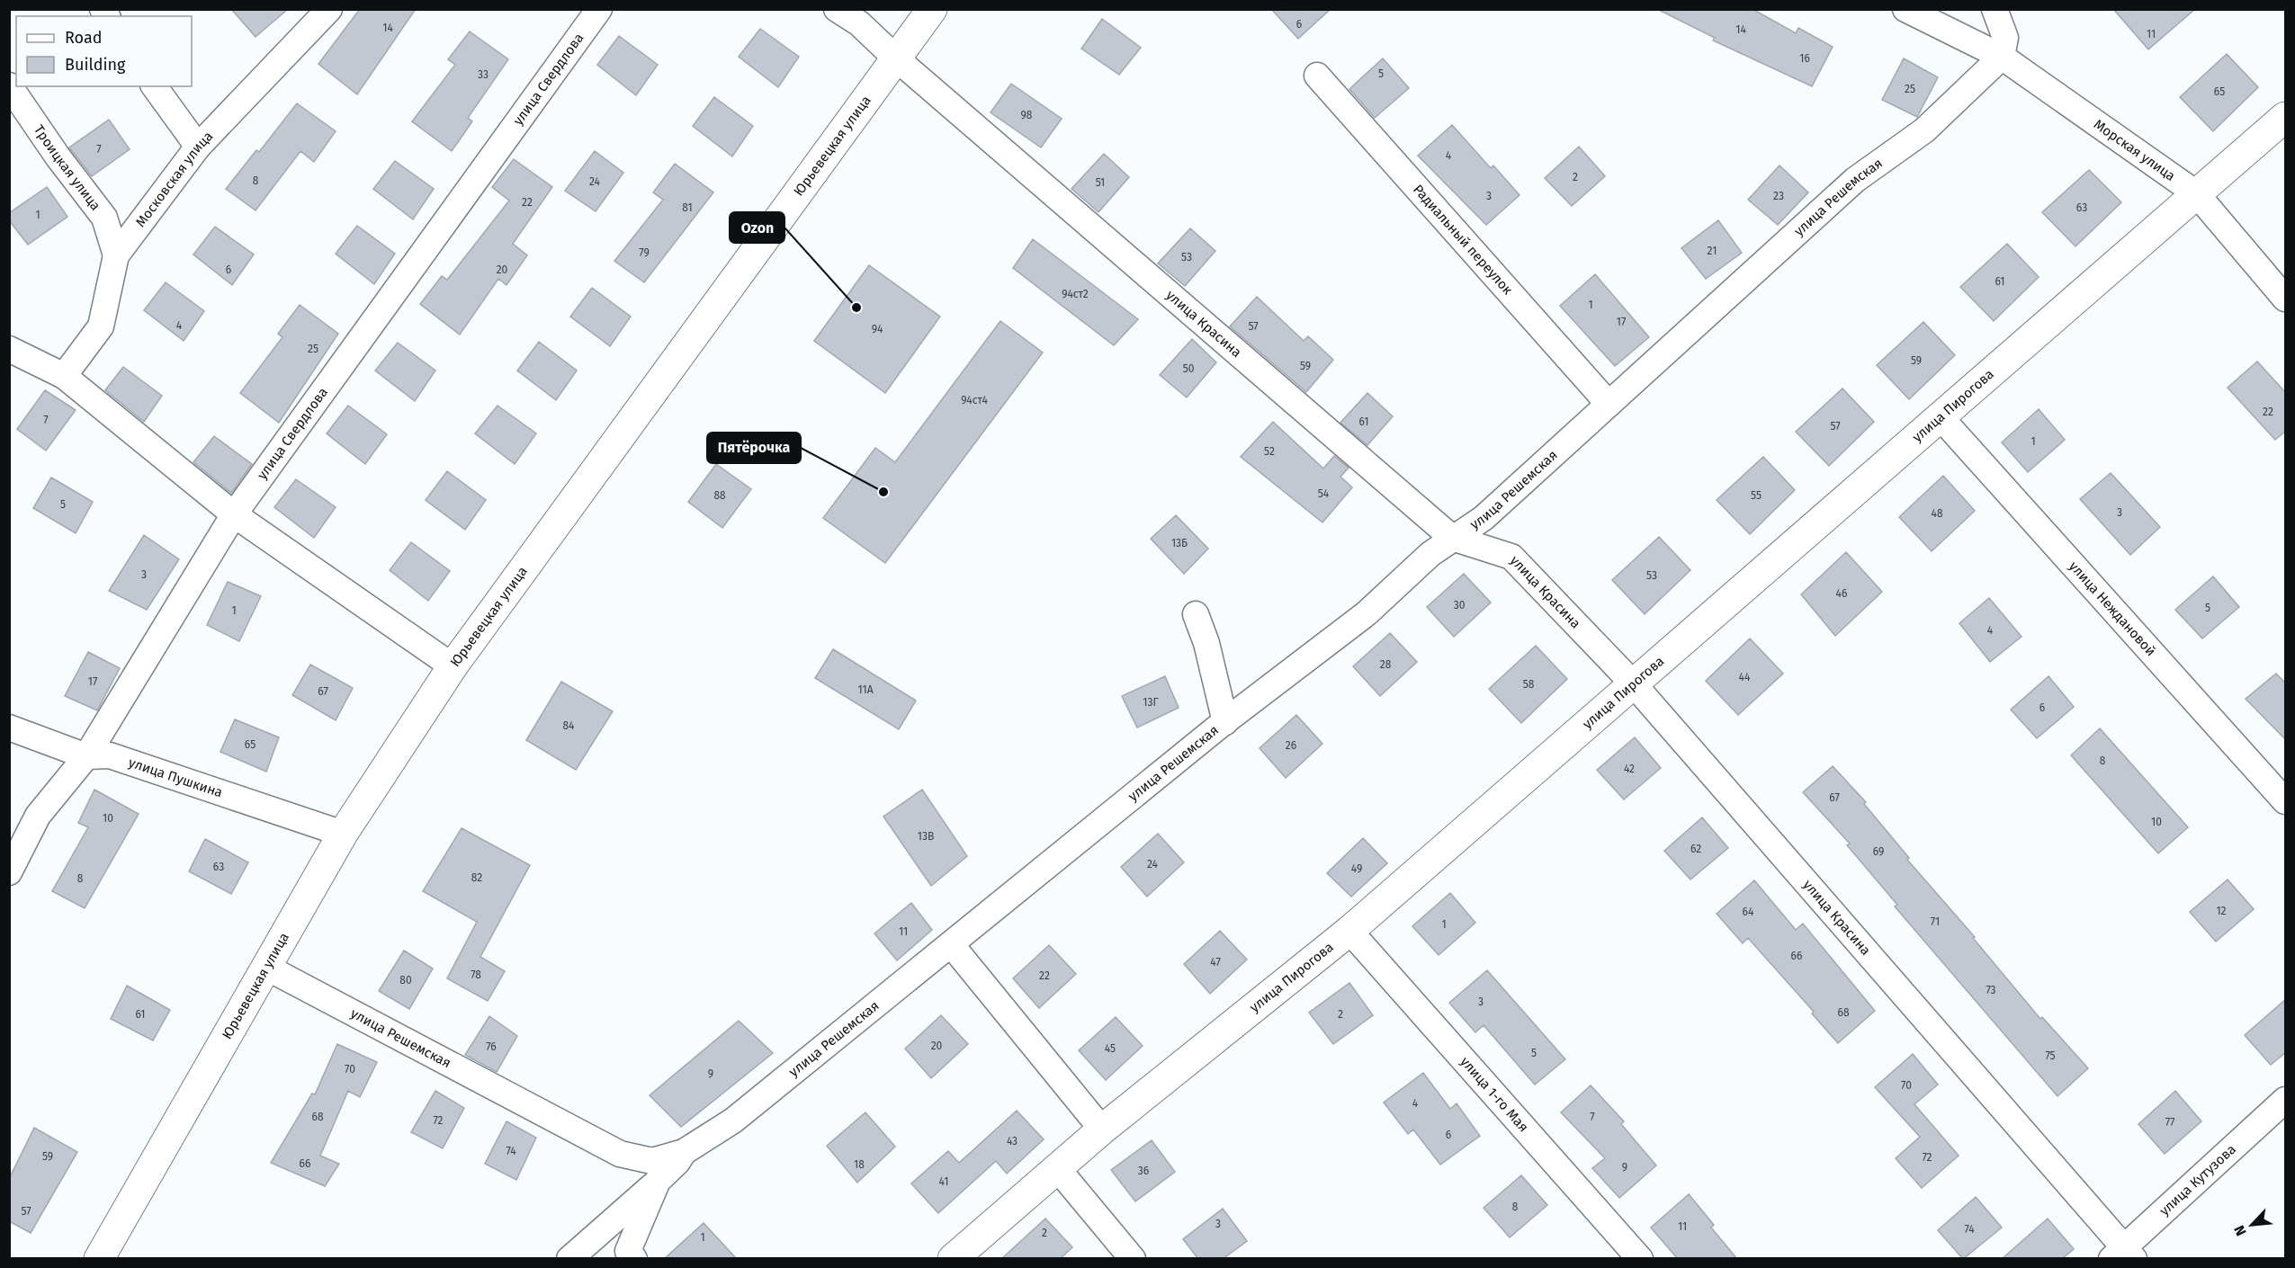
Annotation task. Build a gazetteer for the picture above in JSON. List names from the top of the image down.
{
  "streets": {
    "street": [
      "улица Свердлова",
      "Юрьевецкая улица",
      "Морская улица",
      "Троицкая улица",
      "Московская улица",
      "улица Решемская",
      "Радиальный переулок",
      "улица Красина",
      "улица Пирогова",
      "улица Неждановой",
      "улица Пушкина",
      "улица 1-го Мая",
      "улица Кутузова"
    ]
  },
  "crossings": [
    ["улица Свердлова", "улица Пушкина"],
    ["Юрьевецкая улица", "улица Решемская"],
    ["Юрьевецкая улица", "улица Красина"],
    ["Юрьевецкая улица", "улица Пушкина"],
    ["Морская улица", "улица Решемская"],
    ["Морская улица", "улица Пирогова"],
    ["Троицкая улица", "Московская улица"],
    ["улица Решемская", "Радиальный переулок"],
    ["улица Решемская", "улица Красина"],
    ["улица Красина", "улица Пирогова"],
    ["улица Красина", "улица Кутузова"],
    ["улица Пирогова", "улица Неждановой"],
    ["улица Пирогова", "улица 1-го Мая"]
  ],
  "places": ["Ozon", "Пятёрочка"],
  "house_numbers": [
    "6",
    "14",
    "14",
    "11",
    "16",
    "5",
    "33",
    "25",
    "65",
    "98",
    "7",
    "4",
    "2",
    "8",
    "24",
    "51",
    "3",
    "23",
    "22",
    "81",
    "63",
    "1",
    "21",
    "79",
    "53",
    "6",
    "20",
    "61",
    "94ст2",
    "1",
    "17",
    "4",
    "57",
    "94",
    "25",
    "59",
    "59",
    "50",
    "94ст4",
    "22",
    "7",
    "61",
    "57",
    "1",
    "52",
    "54",
    "88",
    "55",
    "5",
    "3",
    "48",
    "13Б",
    "3",
    "53",
    "46",
    "30",
    "5",
    "1",
    "4",
    "28",
    "44",
    "17",
    "58",
    "11А",
    "67",
    "13Г",
    "6",
    "84",
    "65",
    "26",
    "8",
    "42",
    "67",
    "10",
    "10",
    "13В",
    "62",
    "69",
    "24",
    "63",
    "49",
    "82",
    "8",
    "12",
    "64",
    "71",
    "1",
    "11",
    "66",
    "47",
    "78",
    "22",
    "80",
    "73",
    "3",
    "68",
    "61",
    "2",
    "20",
    "76",
    "45",
    "5",
    "75",
    "70",
    "9",
    "70",
    "4",
    "68",
    "7",
    "72",
    "77",
    "6",
    "43",
    "74",
    "59",
    "72",
    "66",
    "18",
    "9",
    "36",
    "41",
    "8",
    "57",
    "3",
    "11",
    "74",
    "2",
    "1"
  ],
  "legend": ["Road", "Building"],
  "north": "bottom left"
}
